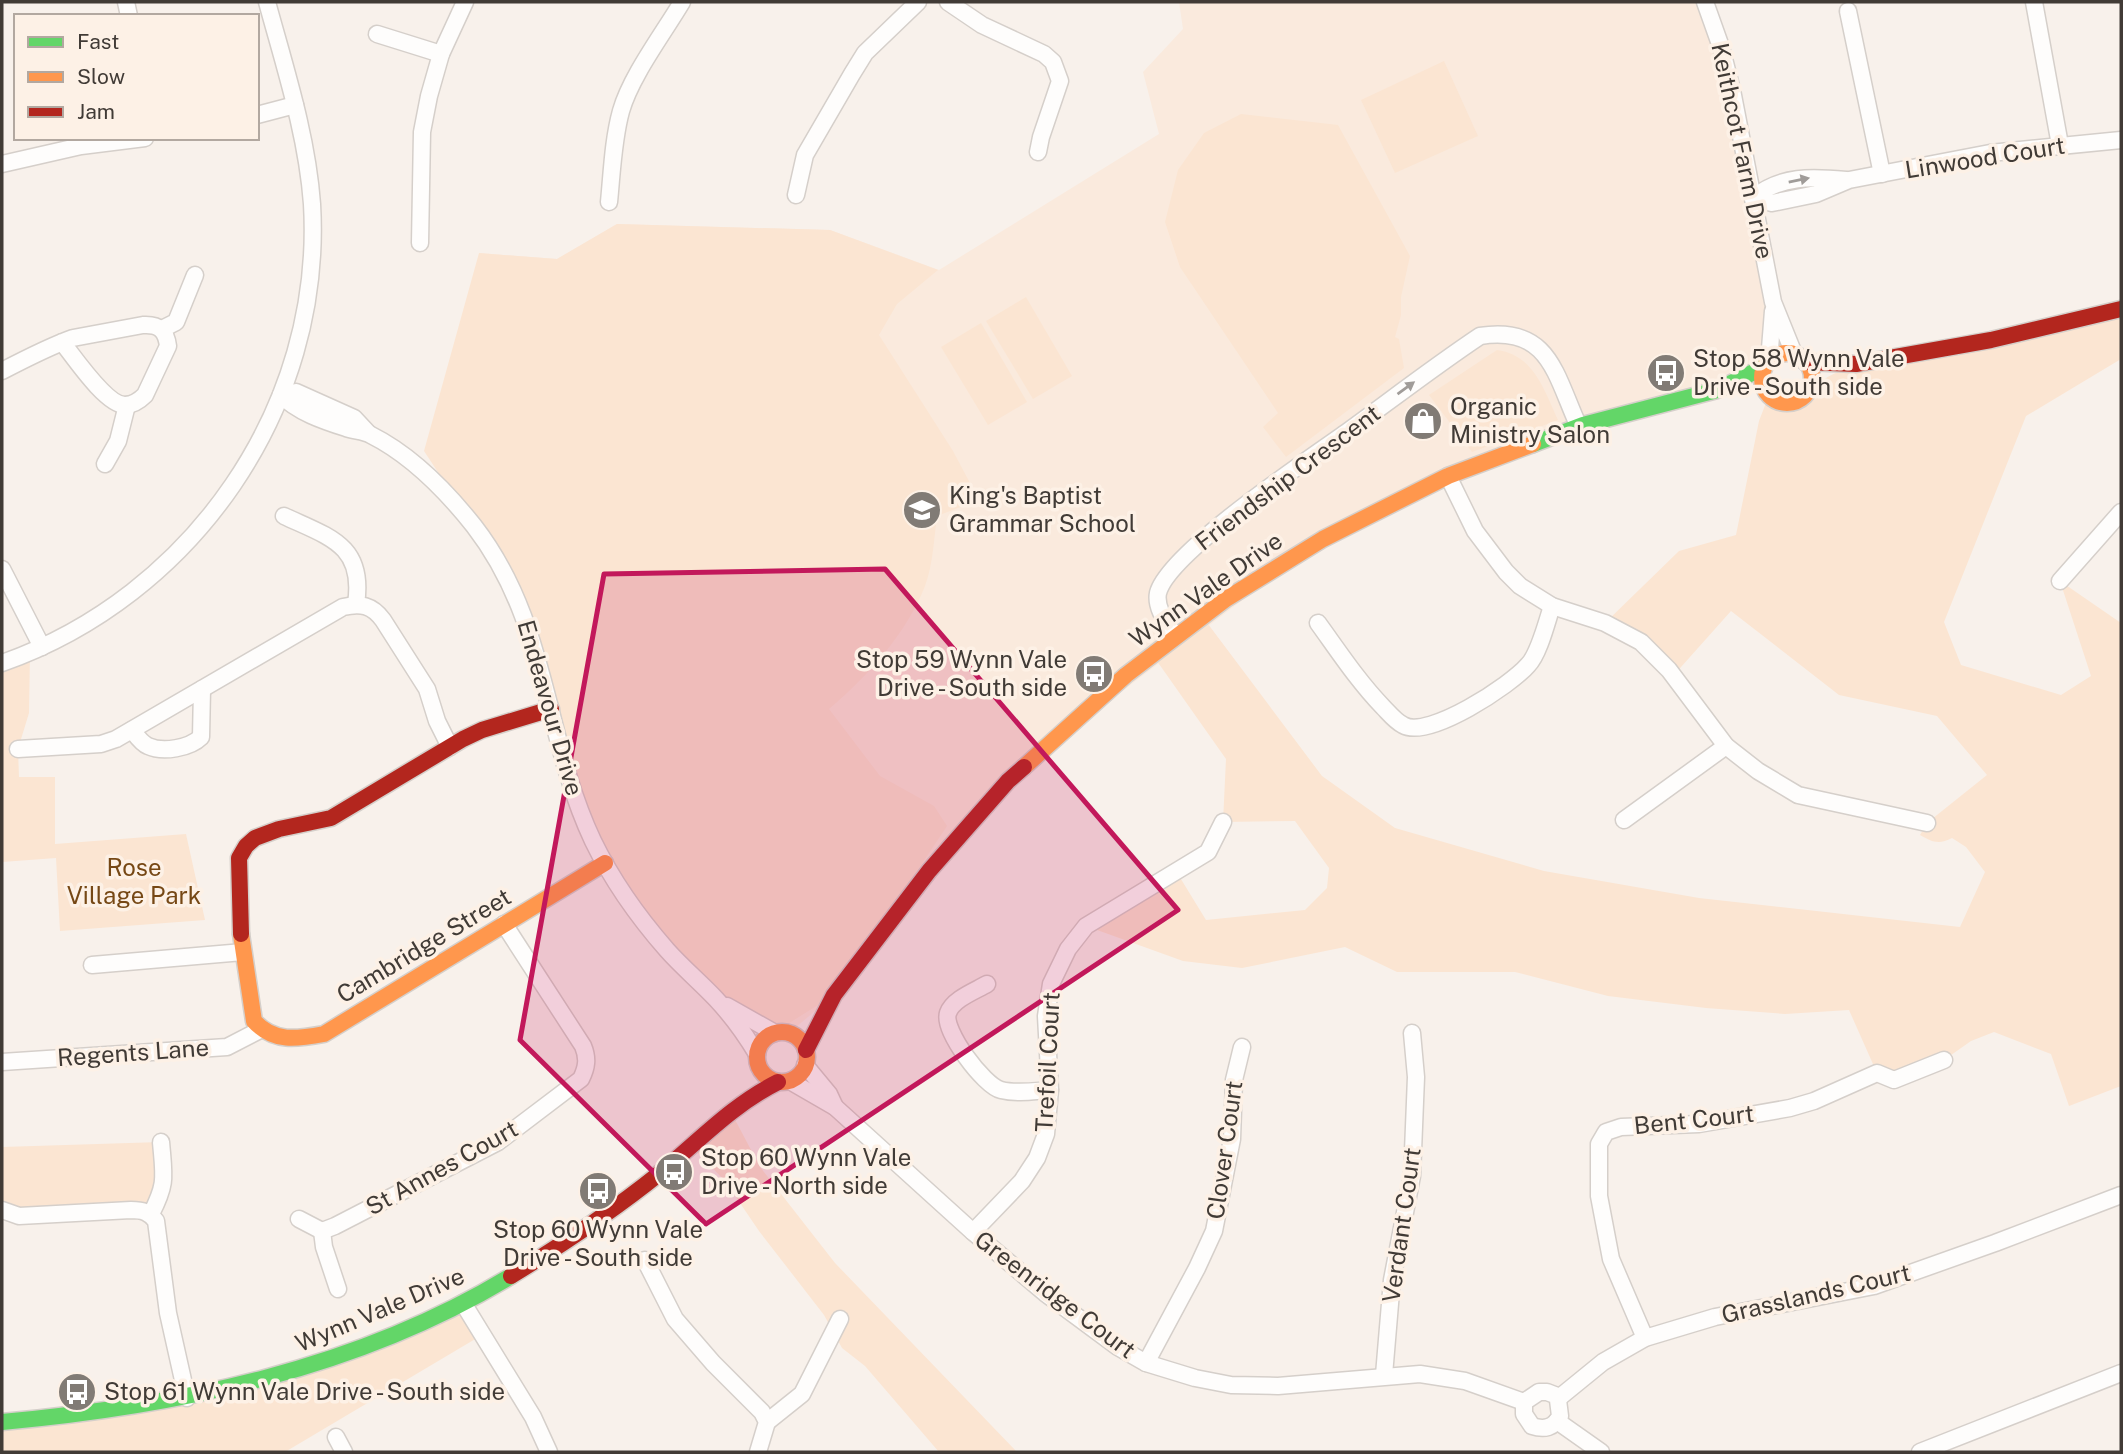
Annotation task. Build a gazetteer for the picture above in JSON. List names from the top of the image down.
{
  "streets": {
    "main road": ["Wynn Vale Drive", "Cambridge Street"],
    "street": [
      "Keithcot Farm Drive",
      "Linwood Court",
      "Friendship Crescent",
      "Endeavour Drive",
      "Regents Lane",
      "Trefoil Court",
      "Bent Court",
      "Clover Court",
      "St Annes Court",
      "Verdant Court",
      "Grasslands Court",
      "Greenridge Court"
    ]
  },
  "crossings": [
    ["Keithcot Farm Drive", "Linwood Court"],
    ["Keithcot Farm Drive", "Wynn Vale Drive"],
    ["Friendship Crescent", "Wynn Vale Drive"],
    ["Wynn Vale Drive", "Endeavour Drive"],
    ["Wynn Vale Drive", "Greenridge Court"],
    ["Endeavour Drive", "Cambridge Street"],
    ["Endeavour Drive", "Greenridge Court"],
    ["Cambridge Street", "Regents Lane"],
    ["Cambridge Street", "St Annes Court"],
    ["Trefoil Court", "Greenridge Court"],
    ["Bent Court", "Grasslands Court"],
    ["Clover Court", "Greenridge Court"],
    ["Verdant Court", "Greenridge Court"],
    ["Grasslands Court", "Greenridge Court"]
  ],
  "parks": ["Rose Village Park"],
  "places": {
    "bus stop": [
      "Stop 58 Wynn Vale Drive - South side",
      "Stop 59 Wynn Vale Drive - South side",
      "Stop 60 Wynn Vale Drive - North side",
      "Stop 60 Wynn Vale Drive - South side",
      "Stop 61 Wynn Vale Drive - South side"
    ],
    "shop": ["Organic Ministry Salon"],
    "school or university": ["King's Baptist Grammar School"]
  },
  "legend": ["Fast", "Slow", "Jam"]
}
